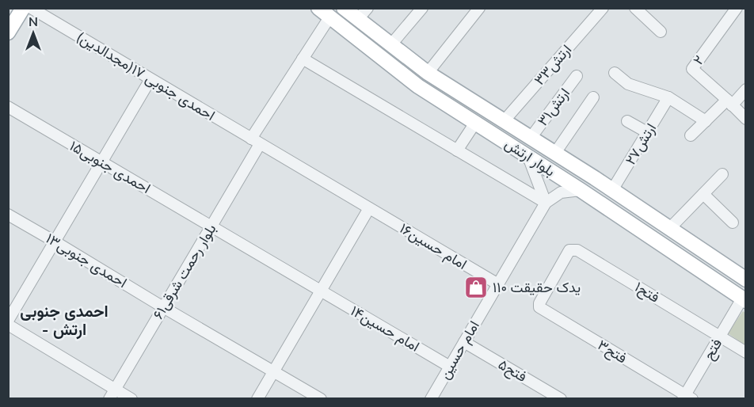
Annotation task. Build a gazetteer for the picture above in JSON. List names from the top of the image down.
{
  "streets": {
    "main road": ["بلوار ارتش"],
    "street": [
      "۲",
      "ارتش۳۳",
      "احمدی جنوبی ۱۷(مجدالدین)",
      "ارتش۳۱",
      "ارتش۲۷",
      "احمدی جنوبی۱۵",
      "امام حسین۱۶",
      "احمدی جنوبی۱۳",
      "بلوار رحمت شرقی۶۱",
      "۱فتح",
      "امام حسین۱۴",
      "فتح",
      "امام حسین",
      "۳فتح",
      "۵فتح"
    ]
  },
  "crossings": [
    ["ارتش۳۳", "بلوار ارتش"],
    ["احمدی جنوبی ۱۷(مجدالدین)", "امام حسین۱۶"],
    ["احمدی جنوبی ۱۷(مجدالدین)", "بلوار رحمت شرقی۶۱"],
    ["ارتش۳۱", "بلوار ارتش"],
    ["ارتش۲۷", "بلوار ارتش"],
    ["بلوار ارتش", "بلوار رحمت شرقی۶۱"],
    ["بلوار ارتش", "فتح"],
    ["احمدی جنوبی۱۵", "بلوار رحمت شرقی۶۱"],
    ["احمدی جنوبی۱۵", "امام حسین۱۴"],
    ["امام حسین۱۶", "امام حسین"],
    ["احمدی جنوبی۱۳", "بلوار رحمت شرقی۶۱"],
    ["۱فتح", "فتح"],
    ["۱فتح", "۳فتح"],
    ["امام حسین۱۴", "امام حسین"],
    ["فتح", "۳فتح"],
    ["امام حسین", "۵فتح"]
  ],
  "districts": ["احمدی جنوبی - ارتش"],
  "places": {
    "shop": ["یدک حقیقت ۱۱۰"]
  },
  "north": "top"
}
